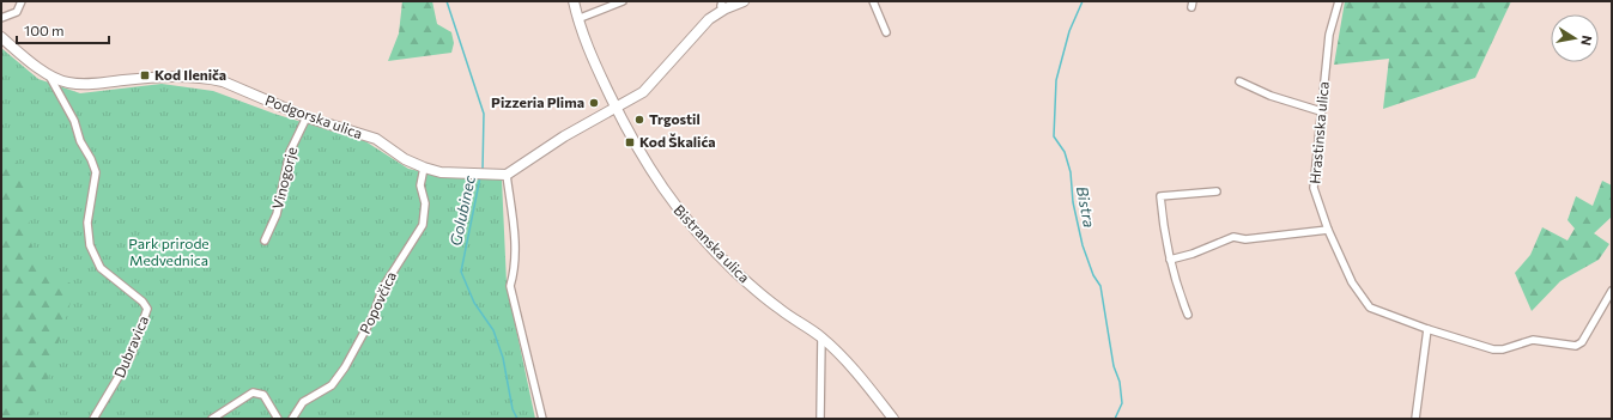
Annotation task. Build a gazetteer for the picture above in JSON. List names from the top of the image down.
{
  "streets": {
    "main road": ["Podgorska ulica", "Bistranska ulica"],
    "street": [
      "Hrastinska ulica",
      "Vinogorje",
      "Popovčica",
      "Dubravica"
    ]
  },
  "crossings": [
    ["Podgorska ulica", "Vinogorje"],
    ["Podgorska ulica", "Popovčica"],
    ["Podgorska ulica", "Dubravica"]
  ],
  "water": ["Bistra", "Golubinec"],
  "parks": ["Park prirode Medvednica"],
  "places": {
    "transit": ["Kod Ileniča", "Kod Škalića"],
    "other": ["Pizzeria Plima", "Trgostil"]
  },
  "scale_bar": "100 m",
  "north": "right"
}
